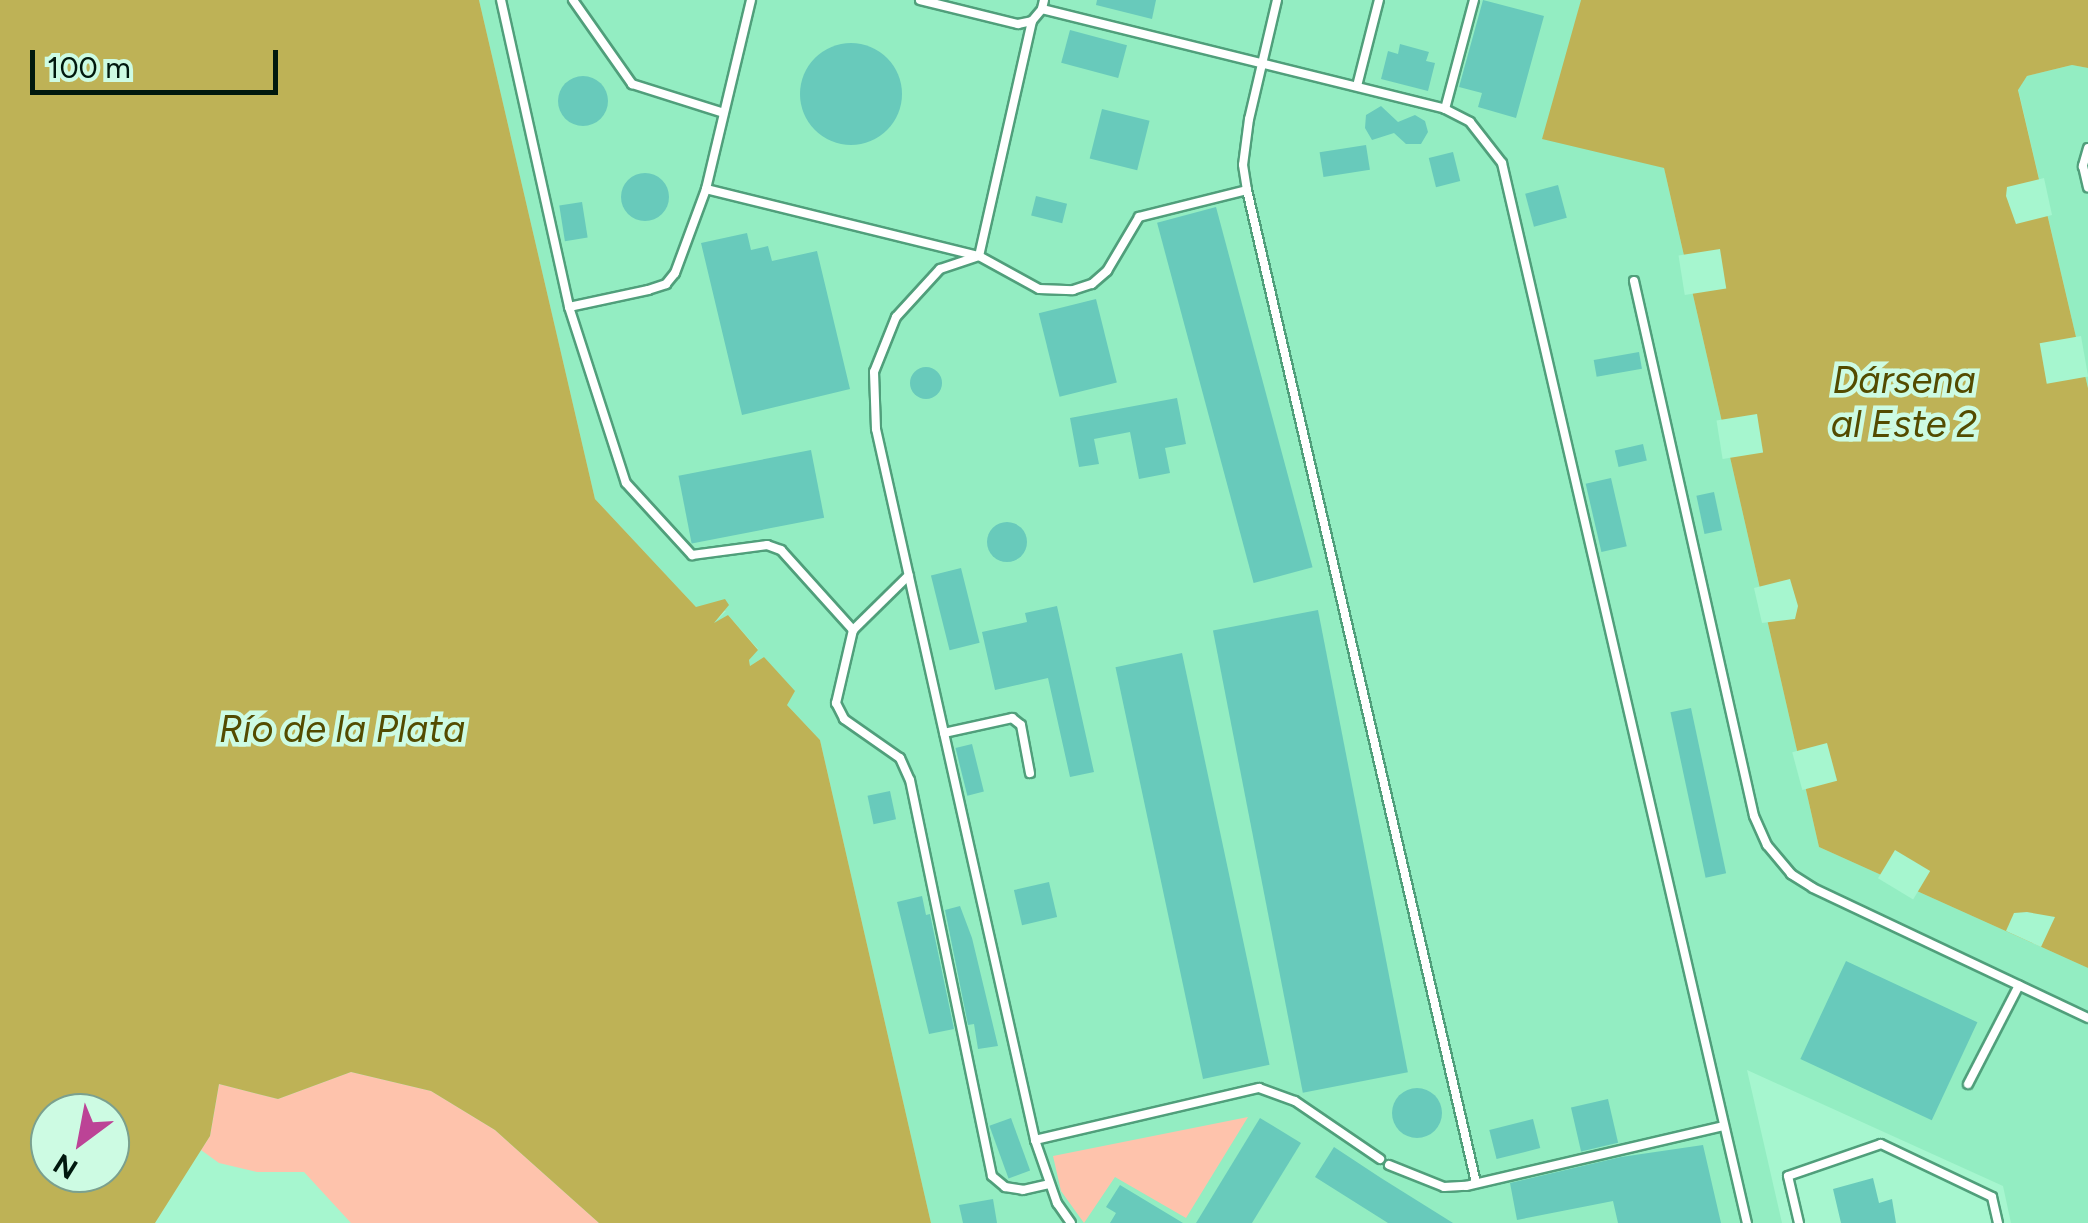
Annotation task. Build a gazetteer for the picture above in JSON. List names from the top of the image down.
{
  "water": ["Dársena al Este 2", "Río de la Plata"],
  "scale_bar": "100 m",
  "north": "bottom left"
}
